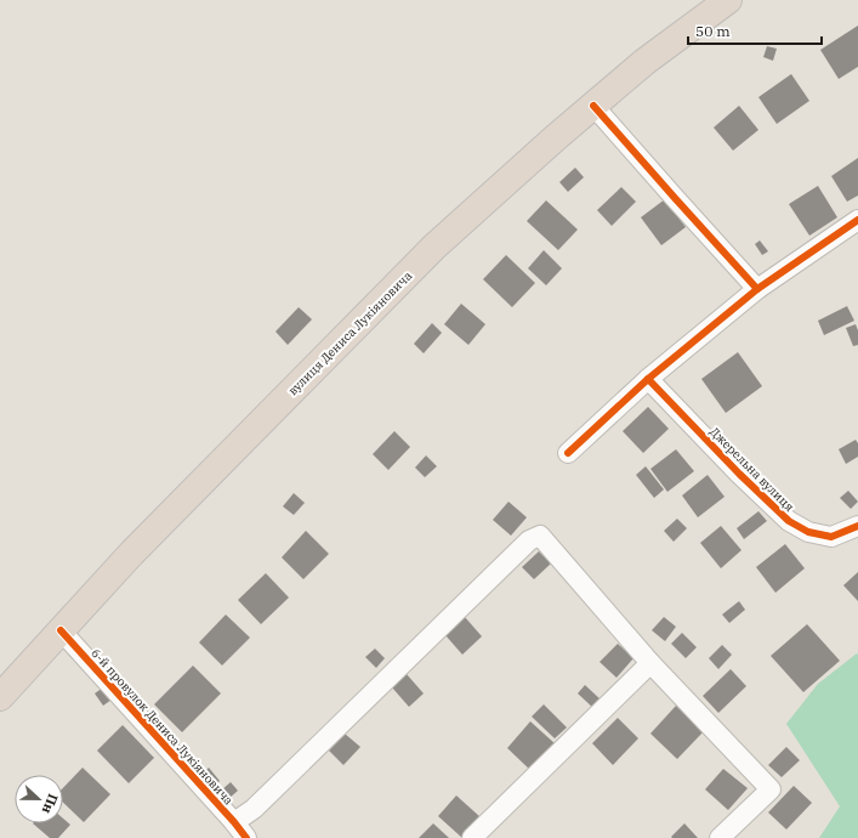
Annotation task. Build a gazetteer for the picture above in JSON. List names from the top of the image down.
{
  "streets": {
    "highway": ["вулиця Дениса Лукіяновича"],
    "street": ["Джерельна вулиця", "6-й провулок Дениса Лукіяновича"]
  },
  "crossings": [
    ["вулиця Дениса Лукіяновича", "6-й провулок Дениса Лукіяновича"]
  ],
  "scale_bar": "50 m",
  "north": "right"
}
